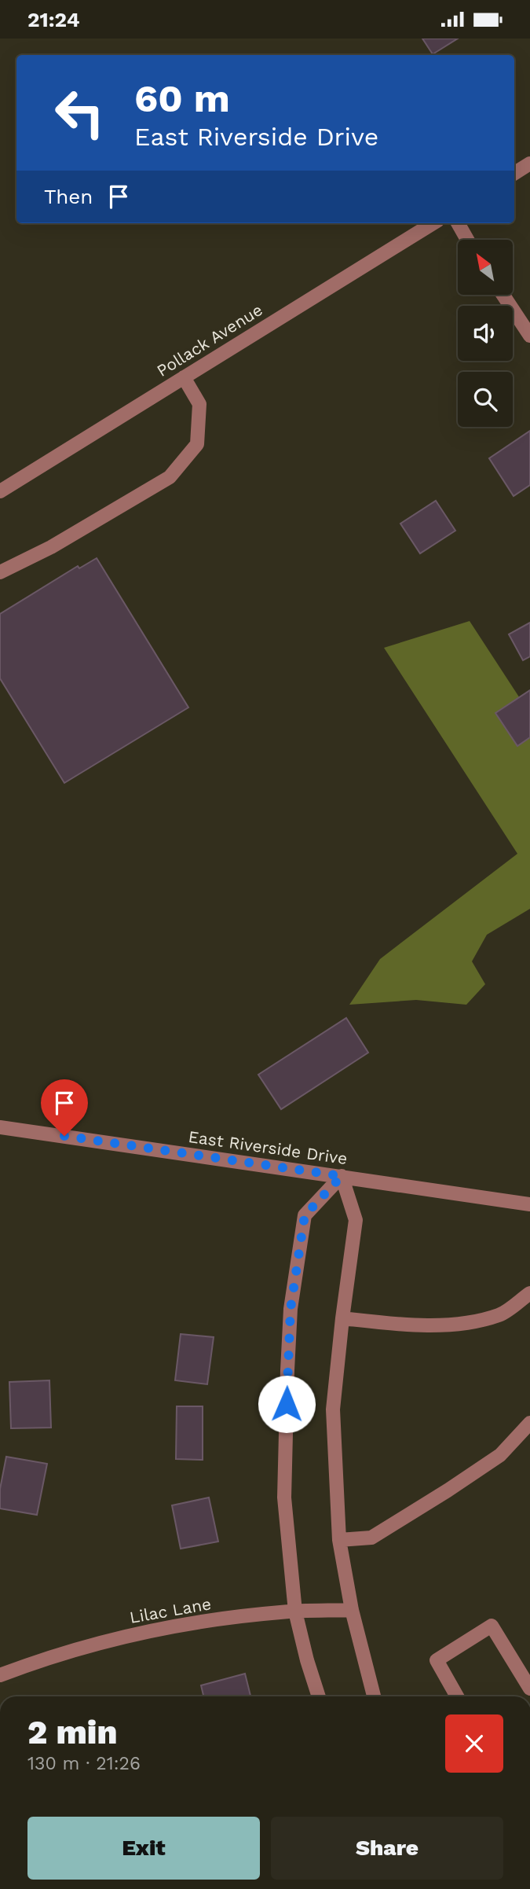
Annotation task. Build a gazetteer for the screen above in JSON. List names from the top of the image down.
{
  "streets": {
    "street": ["Pollack Avenue", "East Riverside Drive", "Lilac Lane"]
  },
  "north": "top left",
  "page": {
    "status": "21:24",
    "turn": ["60 m", "East Riverside Drive"],
    "then": "Then",
    "heading": ["2 min", "130 m · 21:26"],
    "buttons": ["Exit", "Share"]
  }
}
